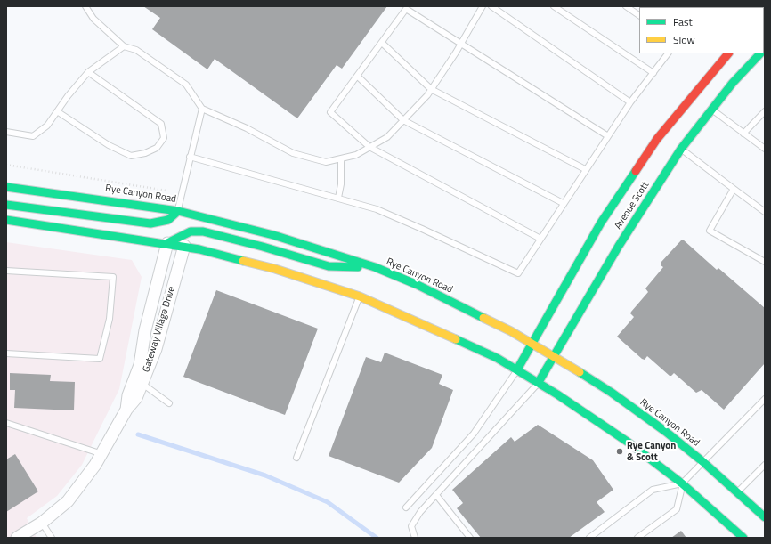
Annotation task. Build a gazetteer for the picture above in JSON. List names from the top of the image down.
{
  "streets": {
    "main road": ["Rye Canyon Road", "Avenue Scott"],
    "street": ["Gateway Village Drive"]
  },
  "crossings": [
    ["Rye Canyon Road", "Avenue Scott"]
  ],
  "places": ["Rye Canyon & Scott"],
  "legend": ["Fast", "Slow"]
}
